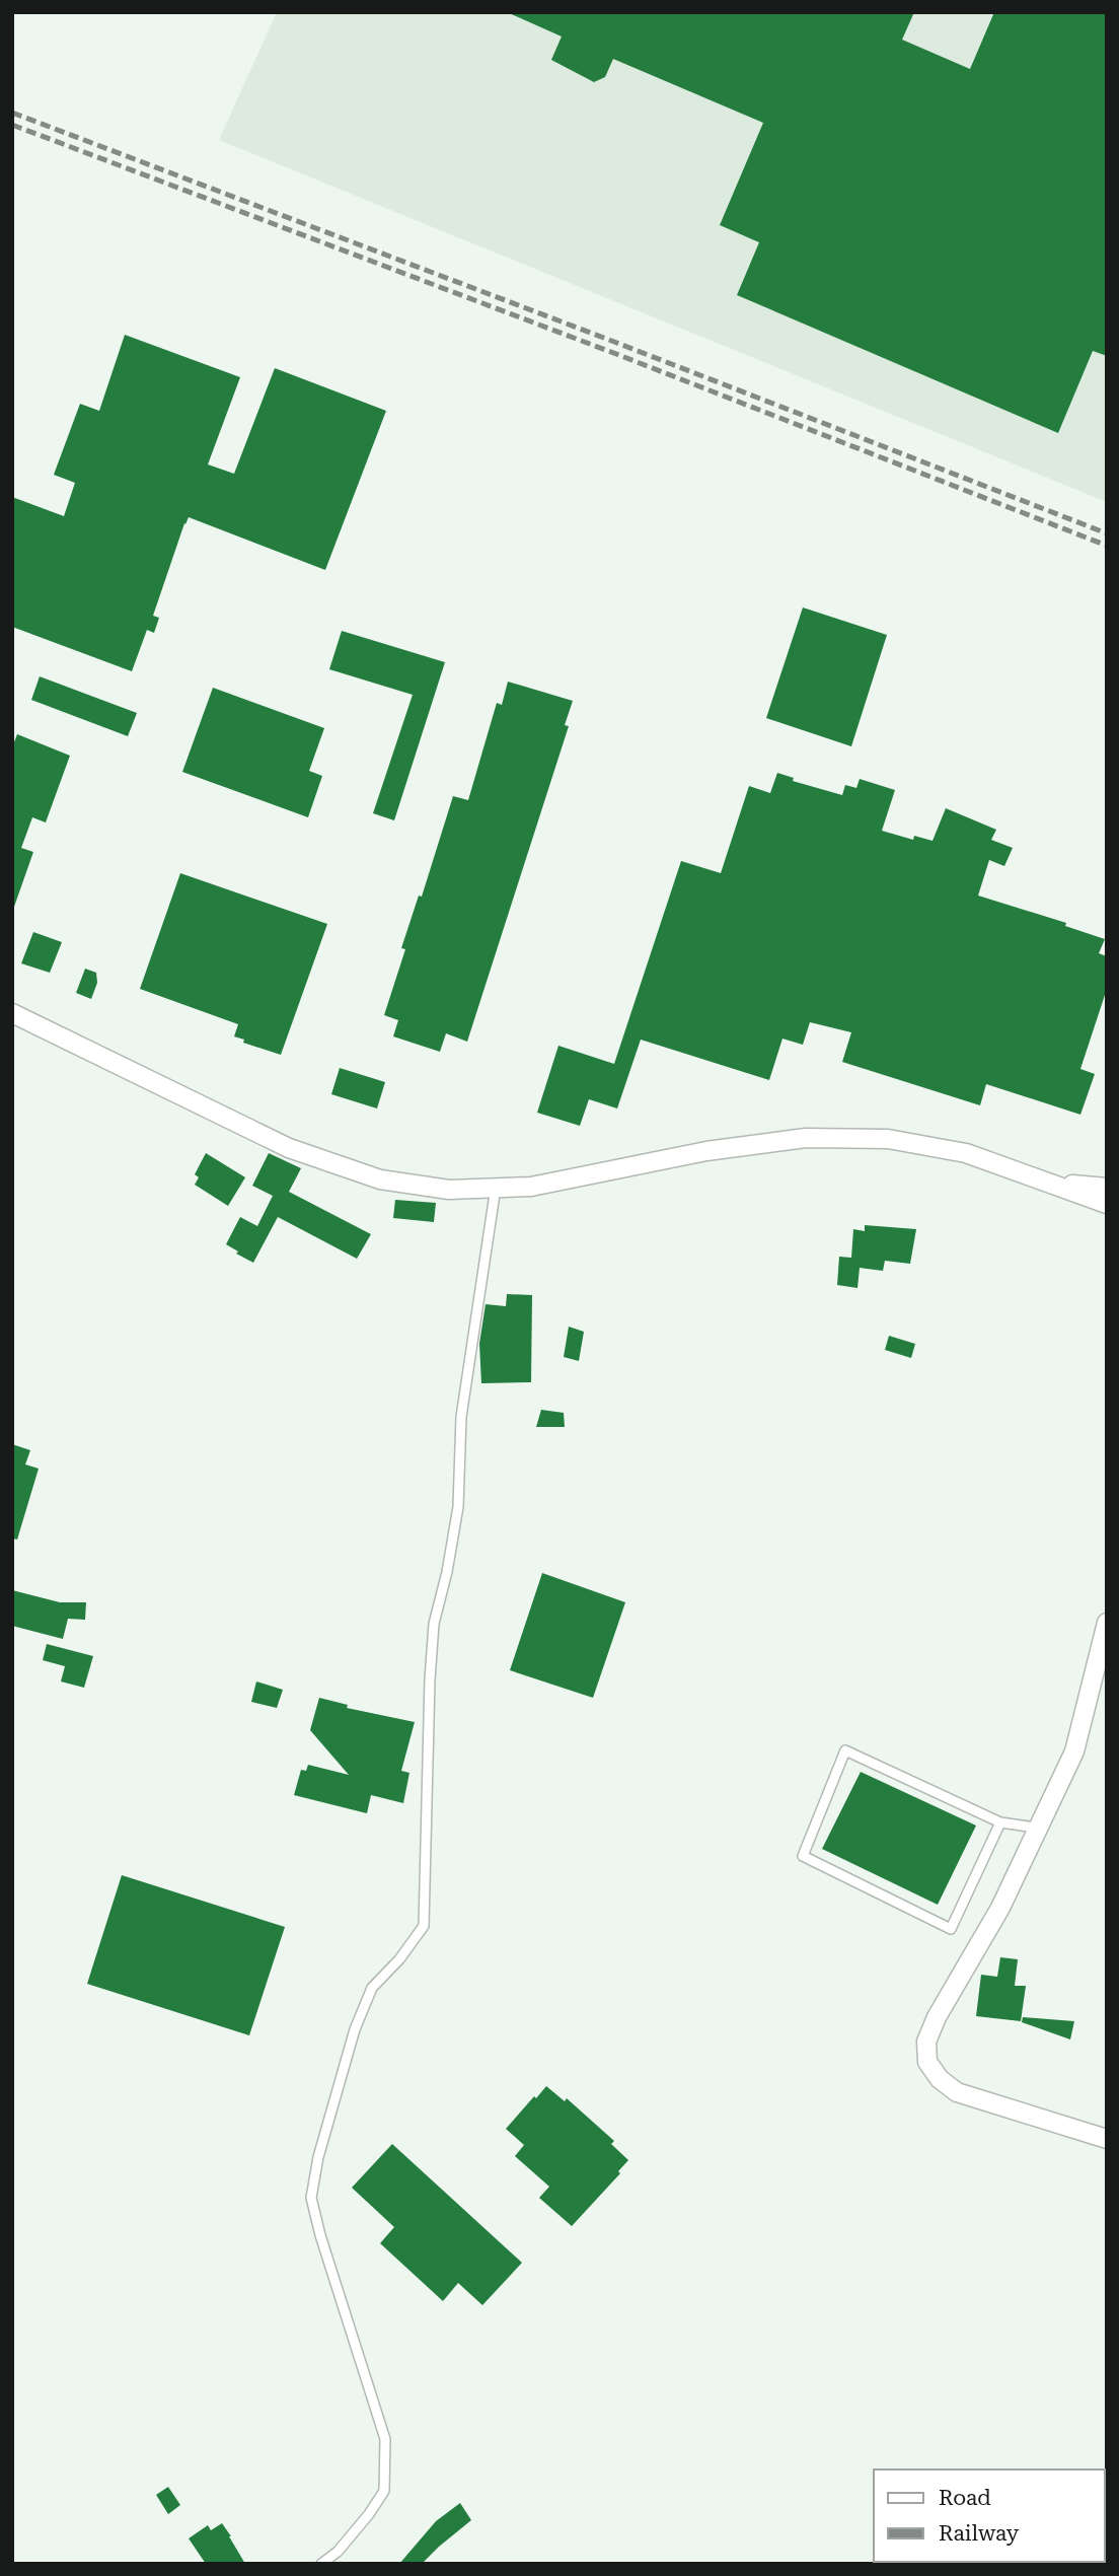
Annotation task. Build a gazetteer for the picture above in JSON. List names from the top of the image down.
{
  "legend": ["Road", "Railway"]
}
